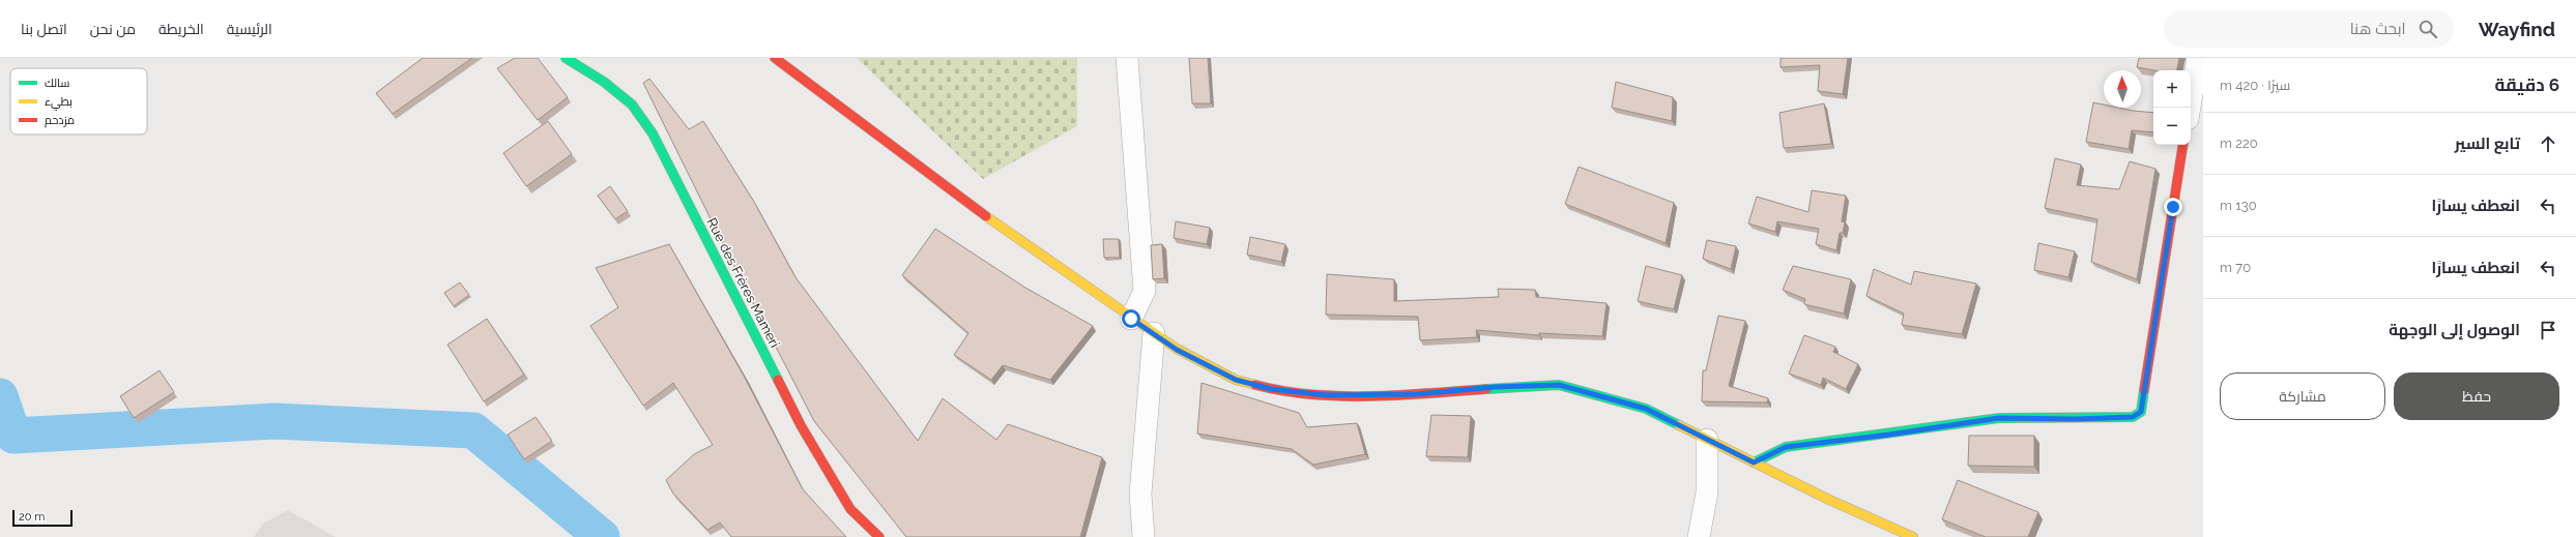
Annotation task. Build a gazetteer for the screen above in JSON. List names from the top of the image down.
{
  "streets": {
    "main road": ["Rue des Frères Mameri"]
  },
  "legend": ["سالك", "بطيء", "مزدحم"],
  "scale_bar": "20 m",
  "north": "top",
  "page": {
    "header": "Wayfind",
    "search": "ابحث هنا",
    "nav": [
      "الرئيسية",
      "الخريطة",
      "من نحن",
      "اتصل بنا"
    ],
    "heading": ["6 دقيقة", "سيرًا · 420 m"],
    "map_buttons": ["+", "−"],
    "list": [
      ["تابع السير", "220 m"],
      ["انعطف يسارًا", "130 m"],
      ["انعطف يسارًا", "70 m"],
      "الوصول إلى الوجهة"
    ],
    "buttons": ["حفظ", "مشاركة"],
    "scale": "20 m"
  }
}
